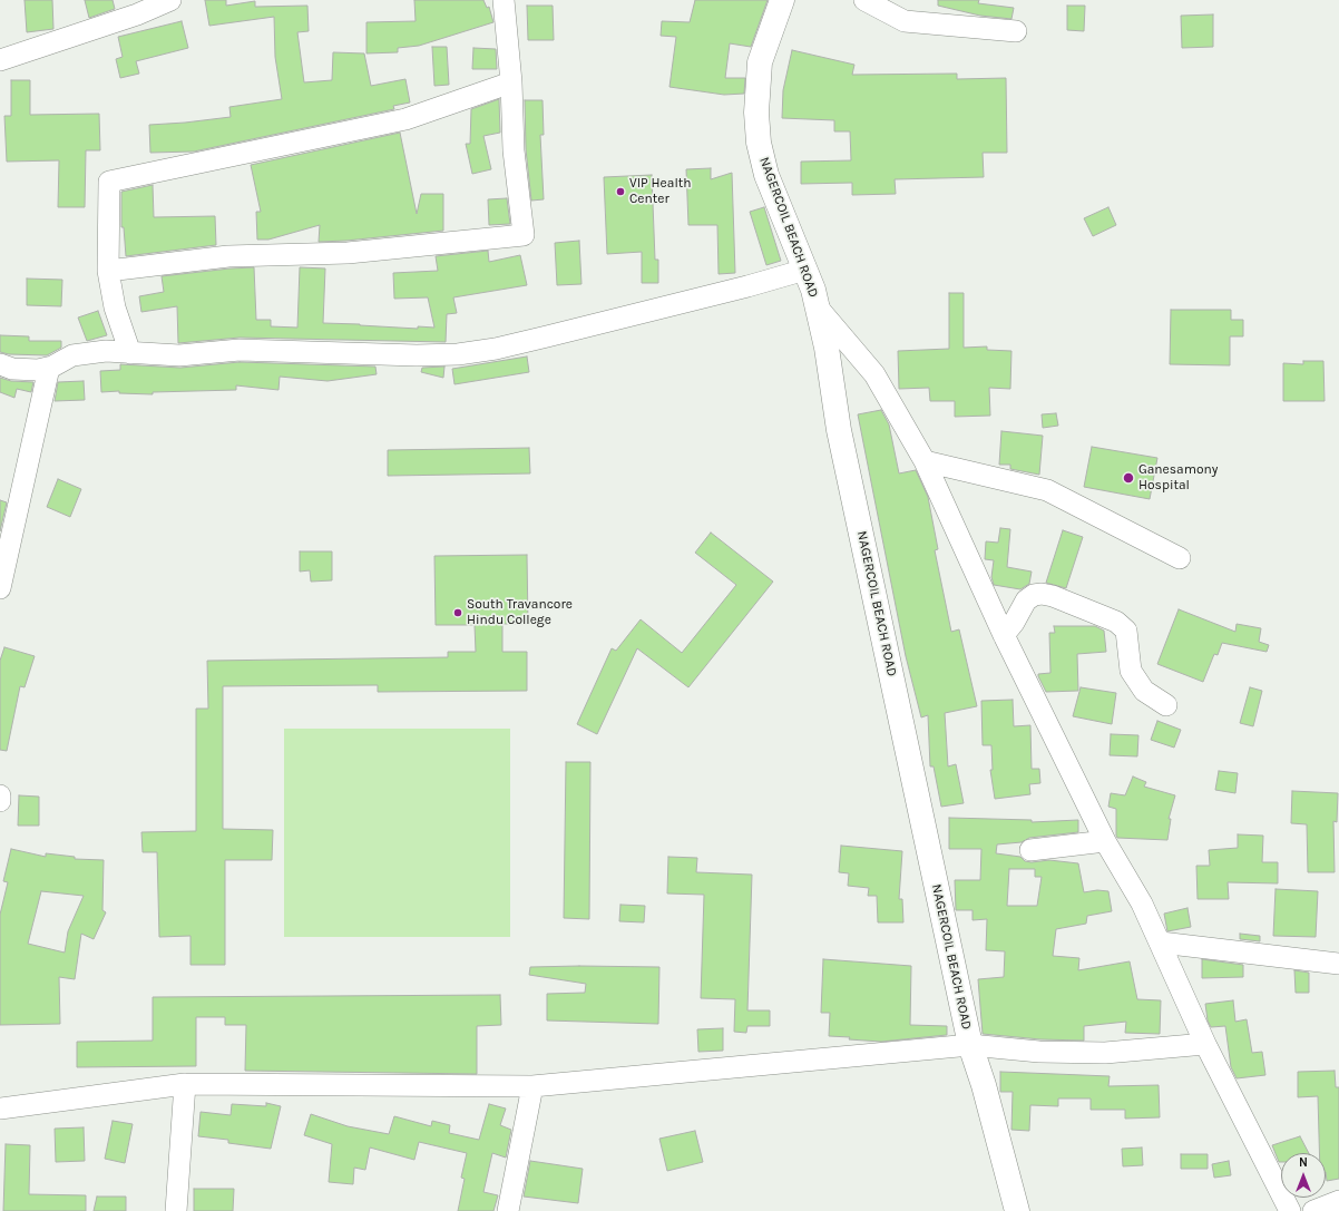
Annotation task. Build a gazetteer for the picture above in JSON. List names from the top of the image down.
{
  "streets": {
    "main road": ["NAGERCOIL BEACH ROAD"]
  },
  "places": ["VIP Health Center", "Ganesamony Hospital", "South Travancore Hindu College"],
  "north": "top"
}
